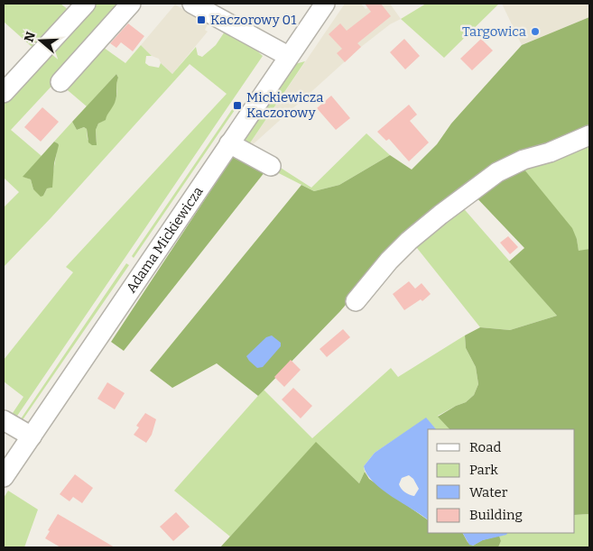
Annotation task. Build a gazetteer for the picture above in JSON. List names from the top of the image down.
{
  "streets": {
    "street": ["Adama Mickiewicza"]
  },
  "places": {
    "transit": ["Kaczorowy 01", "Mickiewicza Kaczorowy"],
    "other": ["Targowica"]
  },
  "legend": [
    "Road",
    "Park",
    "Water",
    "Building"
  ],
  "north": "left"
}
